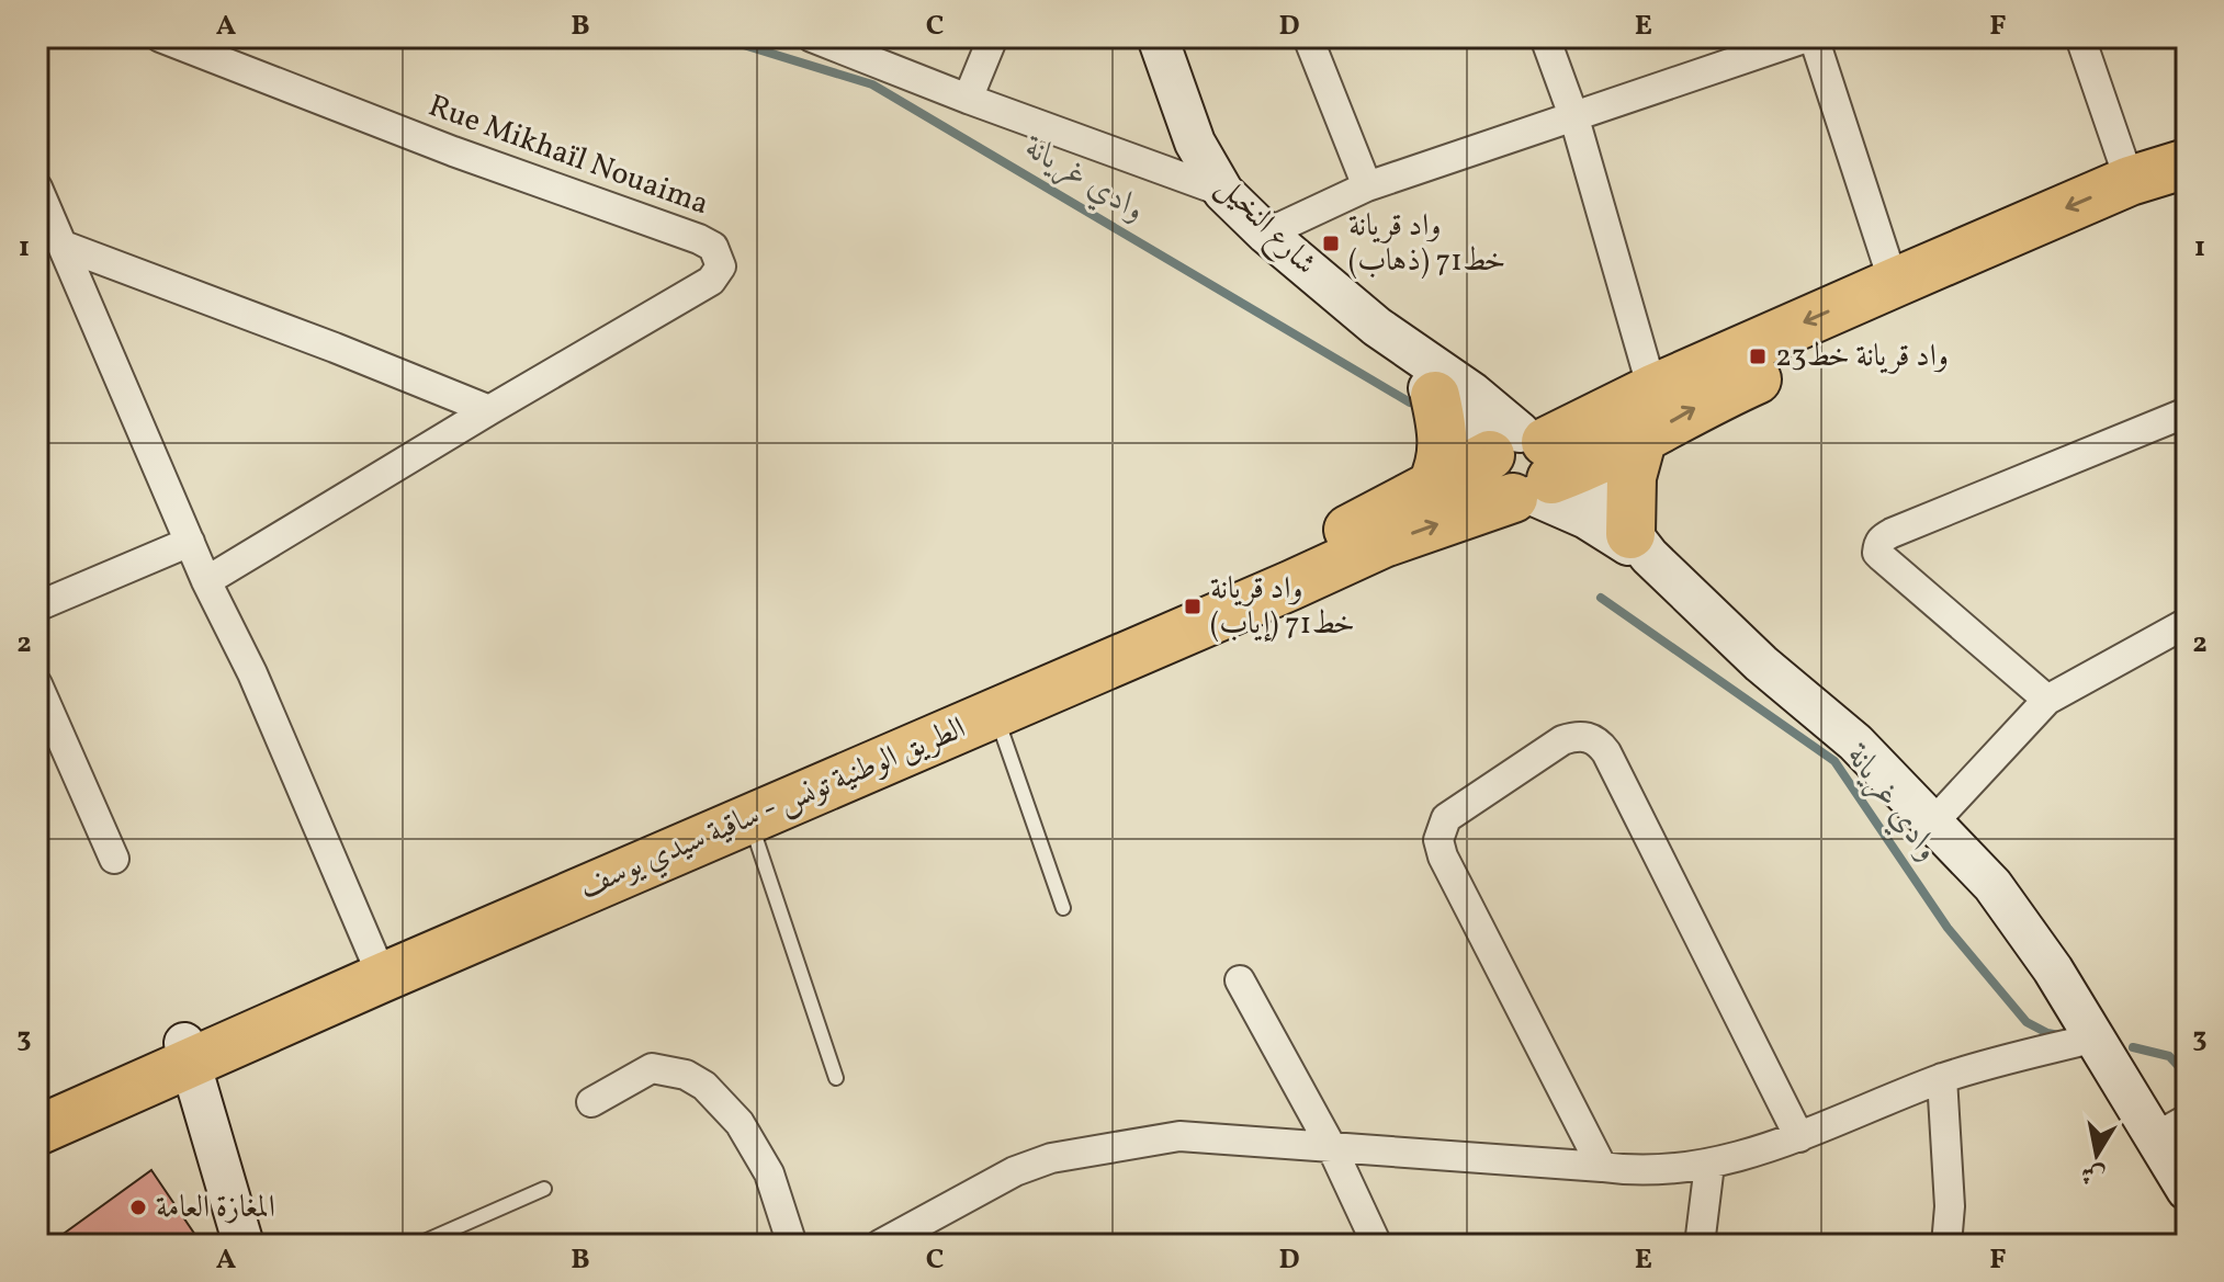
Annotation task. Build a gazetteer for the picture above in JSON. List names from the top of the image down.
{
  "streets": {
    "highway": ["الطريق الوطنية تونس - ساقية سيدي يوسف"],
    "main road": ["شارع النخيل"],
    "street": ["Rue Mikhaïl Nouaima"]
  },
  "crossings": [
    ["شارع النخيل", "الطريق الوطنية تونس - ساقية سيدي يوسف"]
  ],
  "water": ["وادي غريانة"],
  "places": {
    "transit": ["واد قريانة خط71 (ذهاب)", "واد قريانة خط23", "واد قريانة خط71 (إياب)"],
    "other": ["المغازة العامة"]
  },
  "north": "bottom",
  "grid": {
    "columns": [
      "A",
      "B",
      "C",
      "D",
      "E",
      "F"
    ],
    "rows": ["1", "2", "3"]
  }
}
